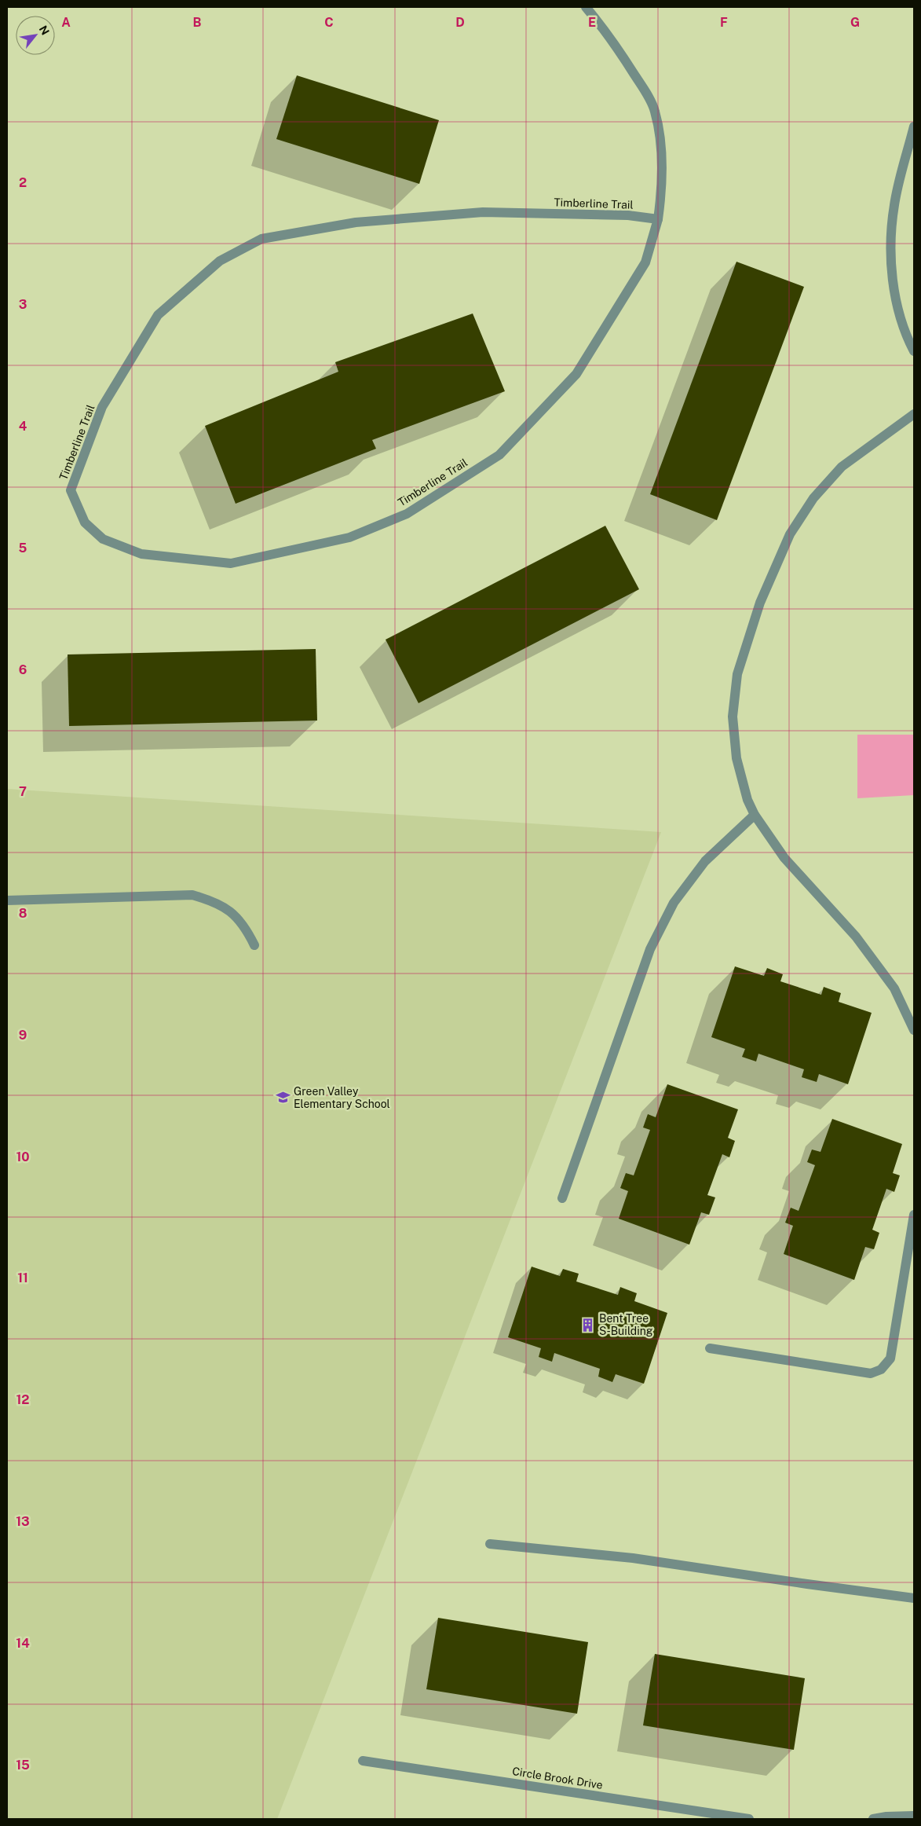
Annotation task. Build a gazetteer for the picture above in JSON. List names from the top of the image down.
{
  "streets": {
    "street": ["Timberline Trail", "Circle Brook Drive"]
  },
  "places": {
    "school or university": ["Green Valley Elementary School"],
    "building": ["Bent Tree S-Building"]
  },
  "north": "top right",
  "grid": {
    "columns": [
      "A",
      "B",
      "C",
      "D",
      "E",
      "F",
      "G"
    ],
    "rows": [
      "2",
      "3",
      "4",
      "5",
      "6",
      "7",
      "8",
      "9",
      "10",
      "11",
      "12",
      "13",
      "14",
      "15"
    ]
  }
}
